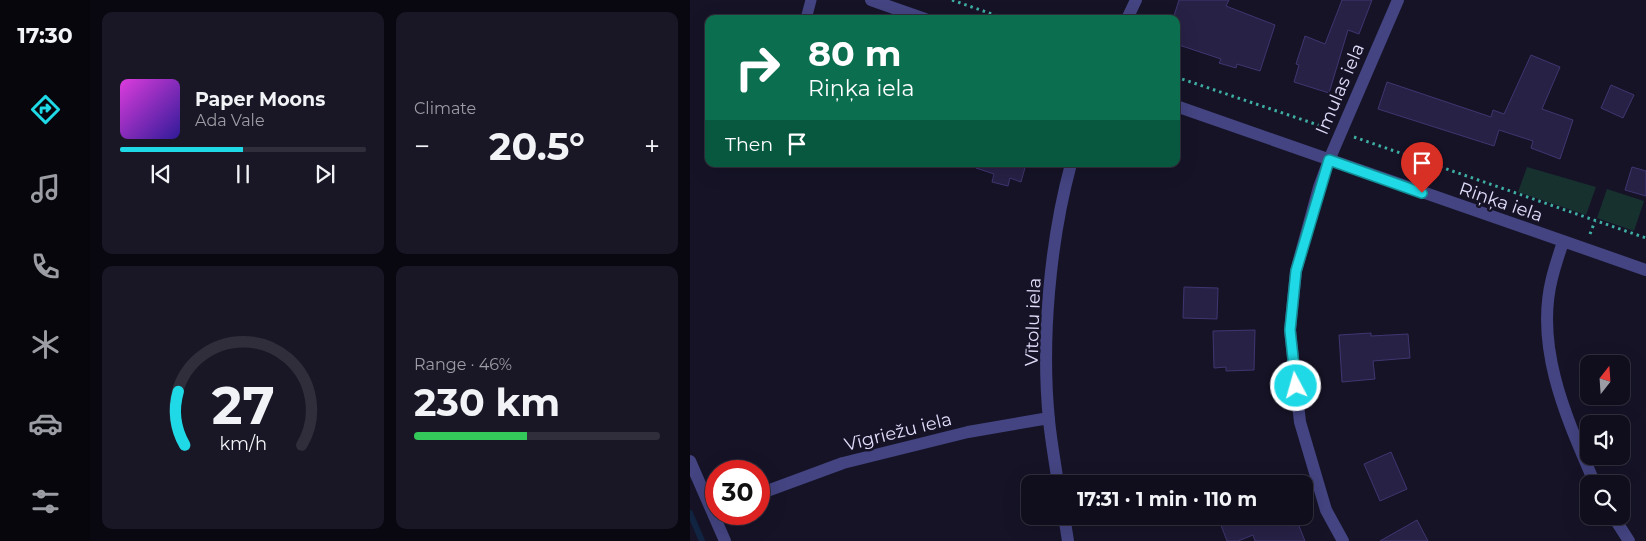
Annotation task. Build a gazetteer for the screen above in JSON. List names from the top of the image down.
{
  "streets": {
    "street": [
      "Imulas iela",
      "Riņķa iela",
      "Vītolu iela",
      "Vīgriežu iela"
    ]
  },
  "crossings": [
    ["Imulas iela", "Riņķa iela"],
    ["Vītolu iela", "Vīgriežu iela"]
  ],
  "north": "top",
  "page": {
    "tabs": "17:30",
    "tile": [
      "Climate",
      ["Range · 46%", "230 km"]
    ],
    "turn": ["80 m", "Riņķa iela"],
    "song": ["Paper Moons", "Ada Vale"],
    "then": "Then",
    "heat": ["−", "20.5°", "+"],
    "limit": "30",
    "trip": "17:31 · 1 min · 110 m",
    "gauge": ["27", "km/h"]
  }
}
